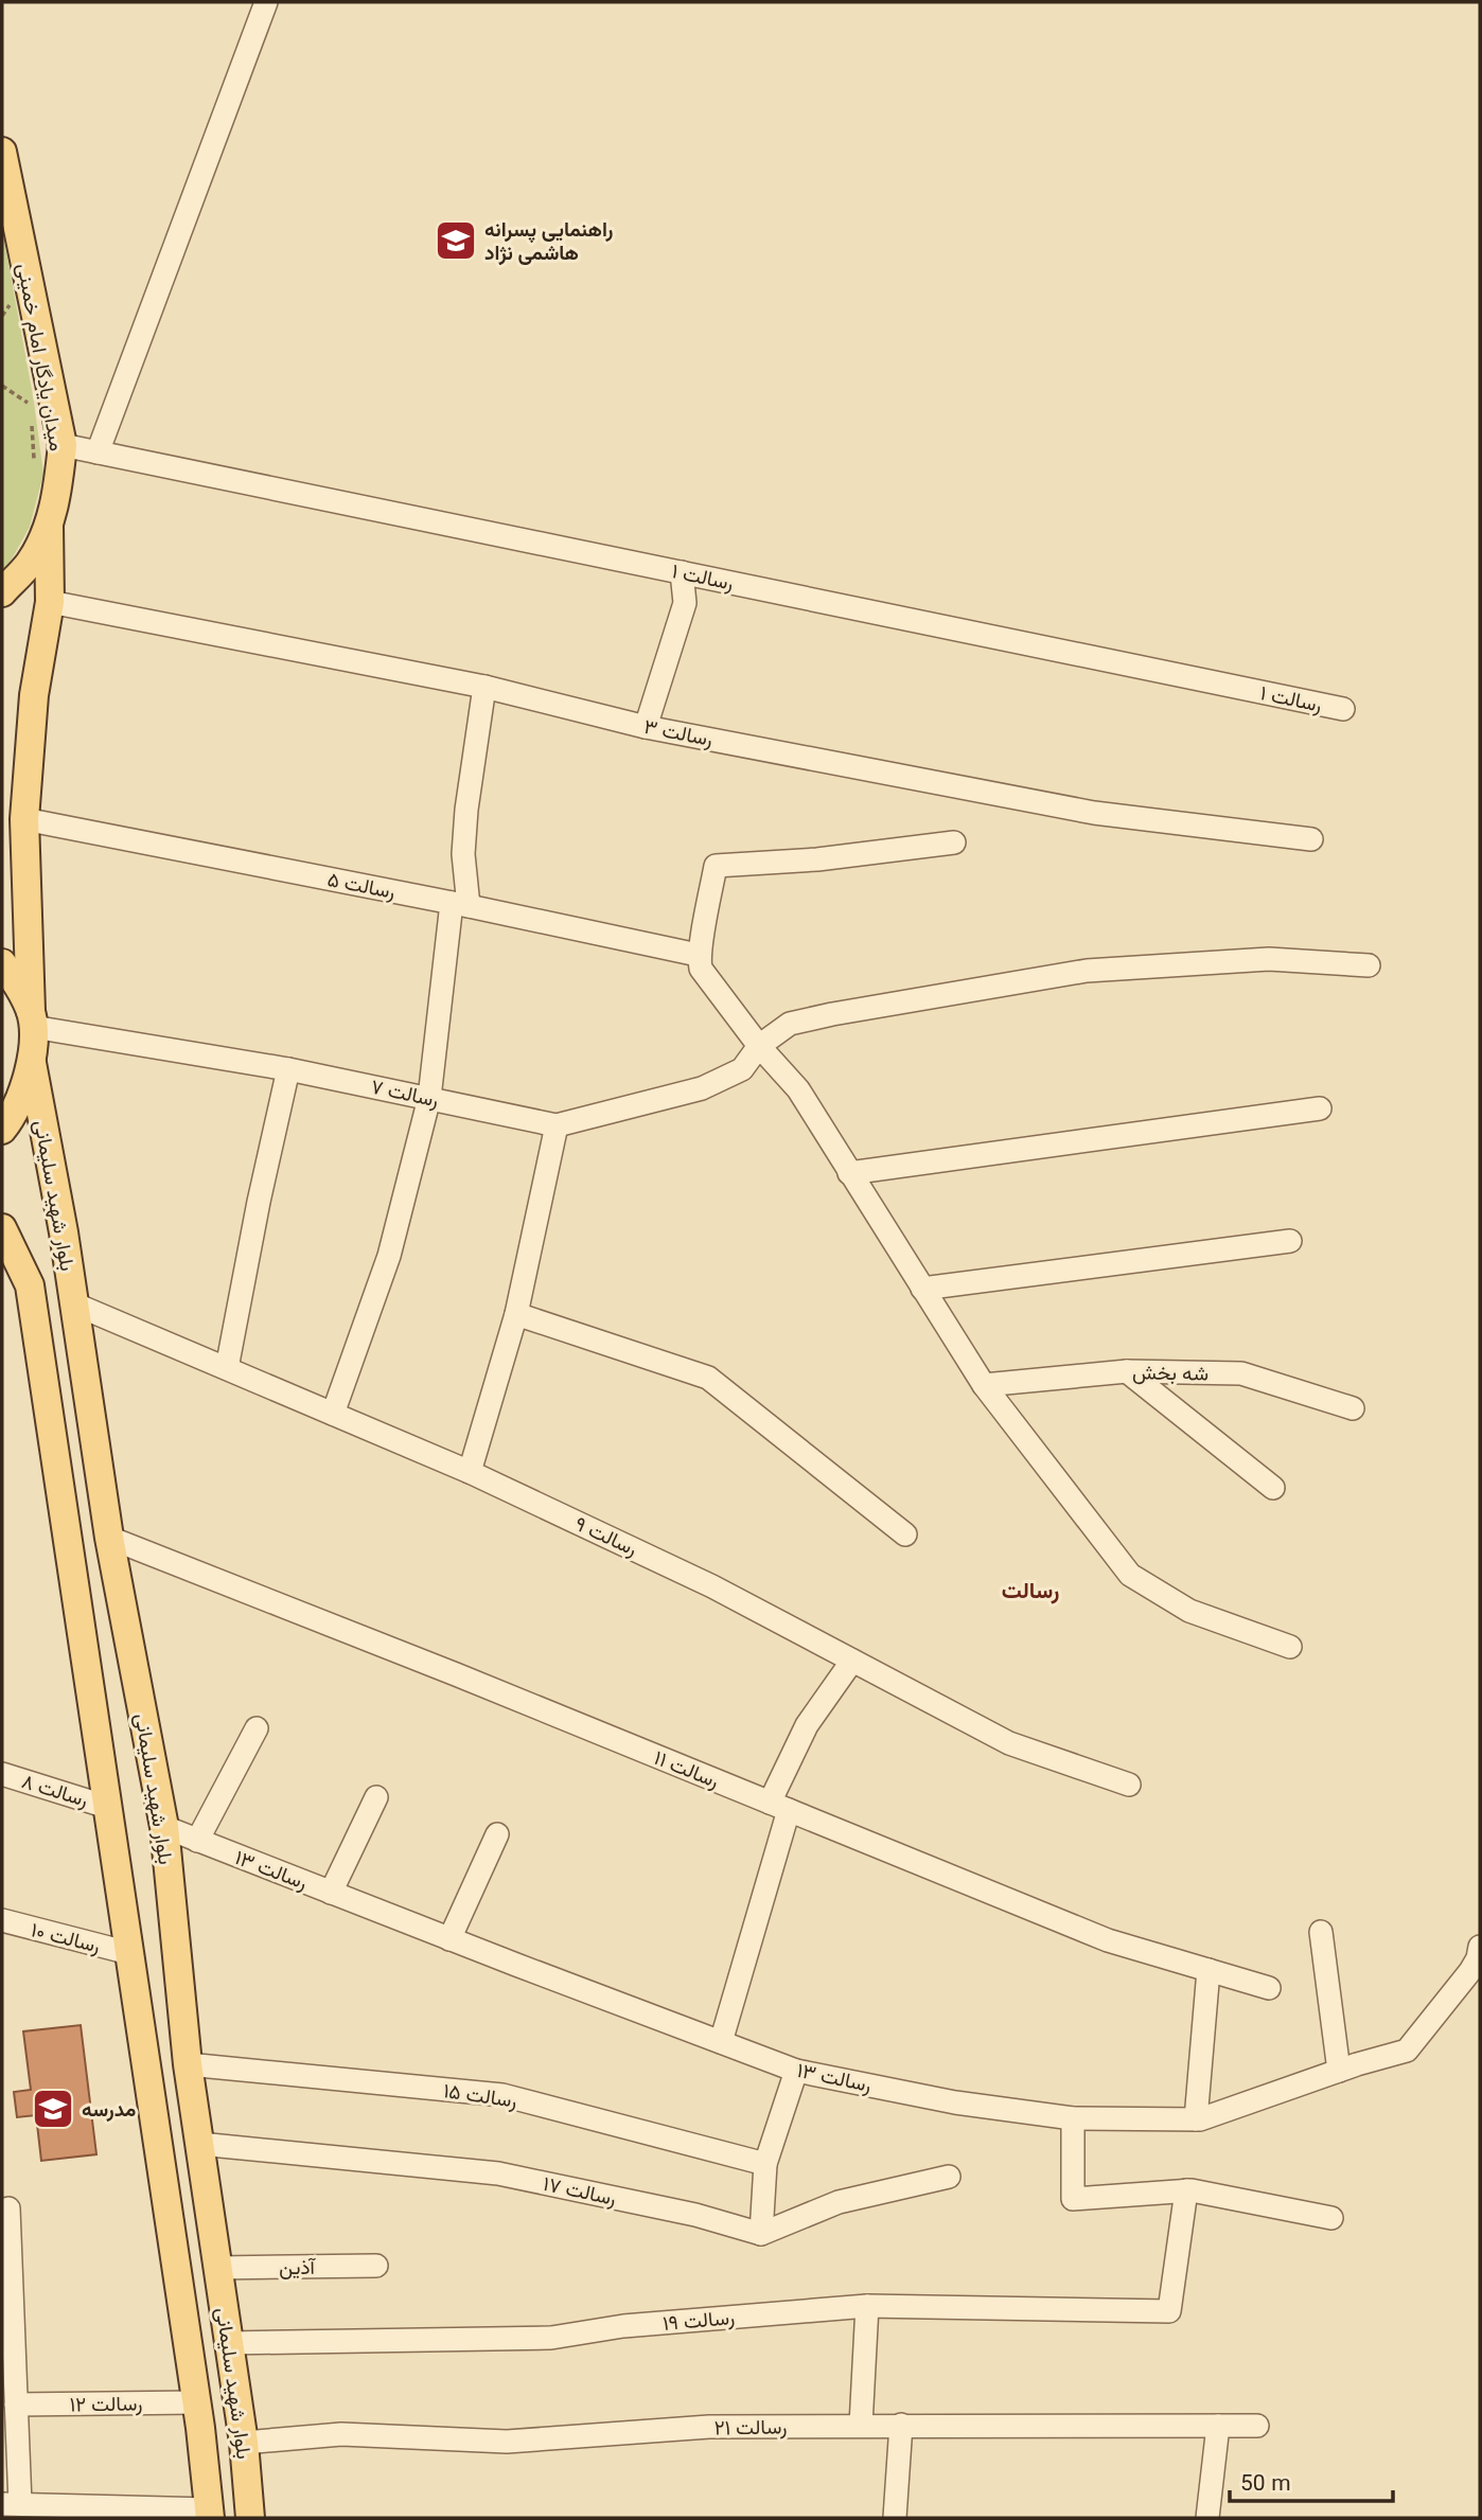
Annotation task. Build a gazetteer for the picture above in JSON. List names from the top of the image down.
{
  "streets": {
    "main road": ["میدان یادگار امام خمینی", "بلوار شهید سلیمانی"],
    "street": [
      "رسالت ۱",
      "رسالت ۳",
      "رسالت ۵",
      "رسالت ۷",
      "شه بخش",
      "رسالت ۹",
      "رسالت ۱۱",
      "رسالت ۸",
      "رسالت ۱۳",
      "رسالت ۱۰",
      "رسالت ۱۵",
      "رسالت ۱۷",
      "آذین",
      "رسالت ۱۹",
      "رسالت ۱۲",
      "رسالت ۲۱"
    ]
  },
  "crossings": [
    ["میدان یادگار امام خمینی", "رسالت ۱"],
    ["بلوار شهید سلیمانی", "رسالت ۹"],
    ["بلوار شهید سلیمانی", "رسالت ۱۱"],
    ["بلوار شهید سلیمانی", "رسالت ۸"],
    ["بلوار شهید سلیمانی", "رسالت ۱۳"],
    ["بلوار شهید سلیمانی", "رسالت ۱۰"],
    ["بلوار شهید سلیمانی", "رسالت ۱۵"],
    ["بلوار شهید سلیمانی", "رسالت ۱۷"],
    ["بلوار شهید سلیمانی", "آذین"],
    ["بلوار شهید سلیمانی", "رسالت ۱۹"],
    ["بلوار شهید سلیمانی", "رسالت ۱۲"],
    ["بلوار شهید سلیمانی", "رسالت ۲۱"]
  ],
  "districts": ["رسالت"],
  "places": {
    "school or university": ["راهنمایی پسرانه هاشمی نژاد", "مدرسه"]
  },
  "scale_bar": "50 m"
}
